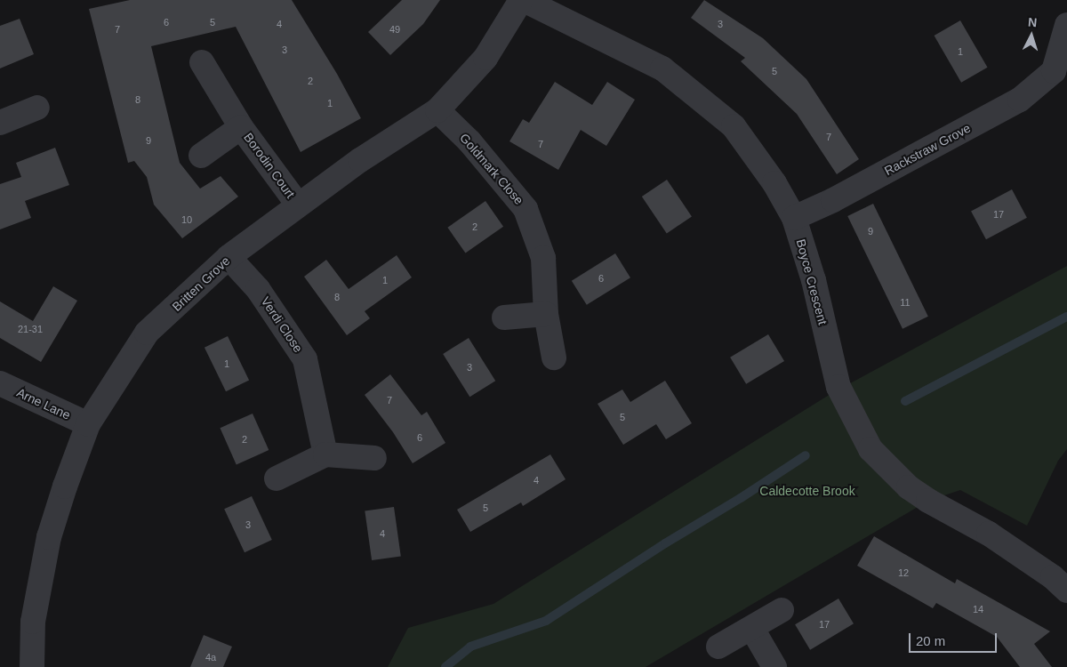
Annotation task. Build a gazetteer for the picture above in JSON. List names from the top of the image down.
{
  "streets": {
    "street": [
      "Rackstraw Grove",
      "Borodin Court",
      "Goldmark Close",
      "Boyce Crescent",
      "Britten Grove",
      "Verdi Close",
      "Arne Lane"
    ]
  },
  "crossings": [
    ["Rackstraw Grove", "Boyce Crescent"],
    ["Borodin Court", "Britten Grove"],
    ["Goldmark Close", "Britten Grove"],
    ["Boyce Crescent", "Britten Grove"],
    ["Britten Grove", "Verdi Close"],
    ["Britten Grove", "Arne Lane"]
  ],
  "parks": ["Caldecotte Brook"],
  "house_numbers": [
    "6",
    "5",
    "4",
    "3",
    "7",
    "49",
    "3",
    "1",
    "5",
    "2",
    "8",
    "1",
    "7",
    "9",
    "7",
    "17",
    "10",
    "2",
    "9",
    "6",
    "1",
    "8",
    "11",
    "21-31",
    "1",
    "3",
    "7",
    "5",
    "6",
    "2",
    "4",
    "5",
    "3",
    "4",
    "12",
    "14",
    "17",
    "4a"
  ],
  "scale_bar": "20 m",
  "north": "top"
}
